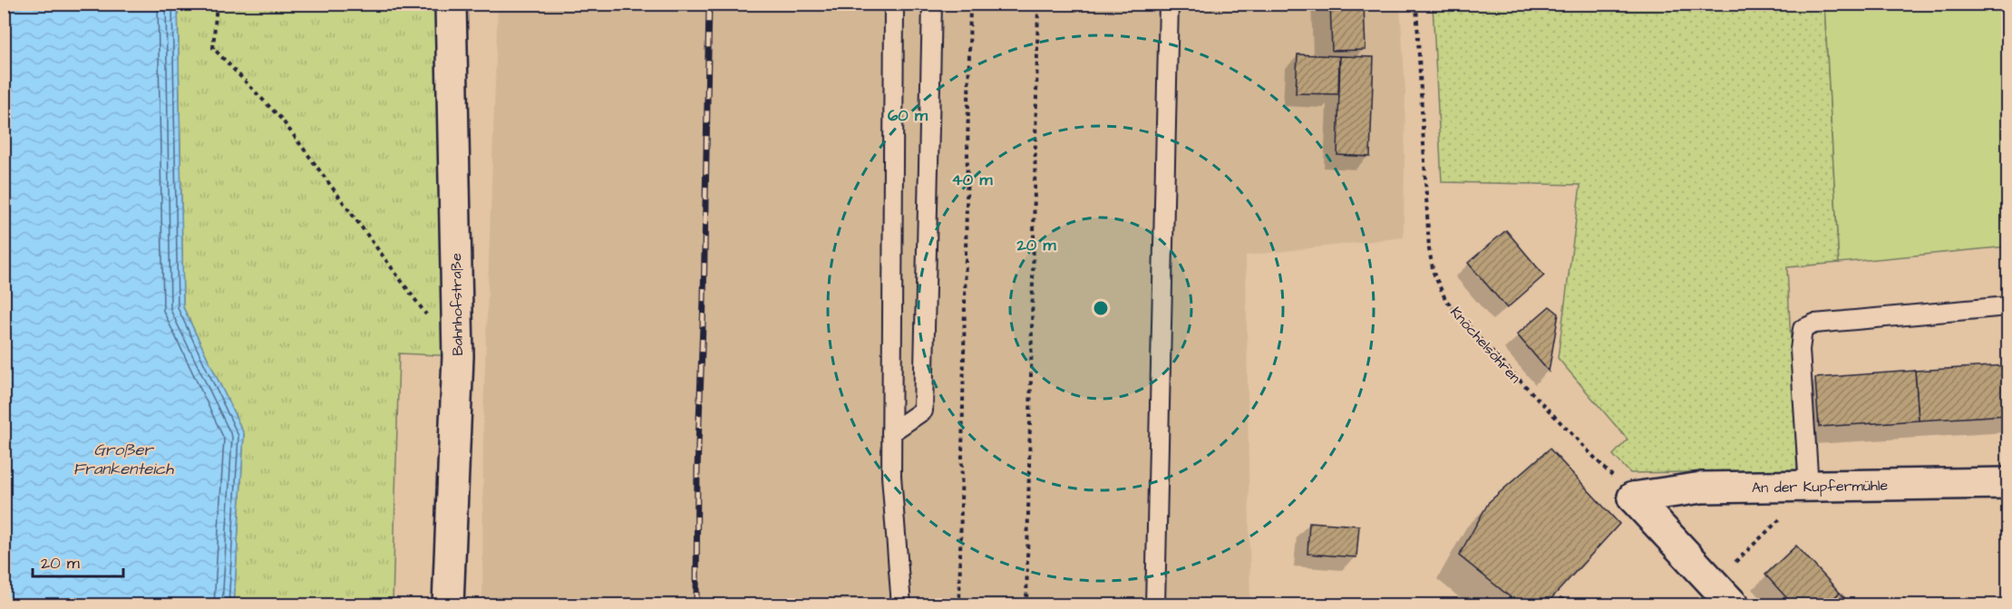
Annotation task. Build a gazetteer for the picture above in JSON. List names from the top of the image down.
{
  "streets": {
    "street": ["Bahnhofstraße", "An der Kupfermühle"],
    "path": ["Knöchelsöhren"]
  },
  "crossings": [
    ["Knöchelsöhren", "An der Kupfermühle"]
  ],
  "water": ["Großer Frankenteich"],
  "scale_bar": "20 m",
  "rings": ["60 m", "40 m", "20 m"]
}
